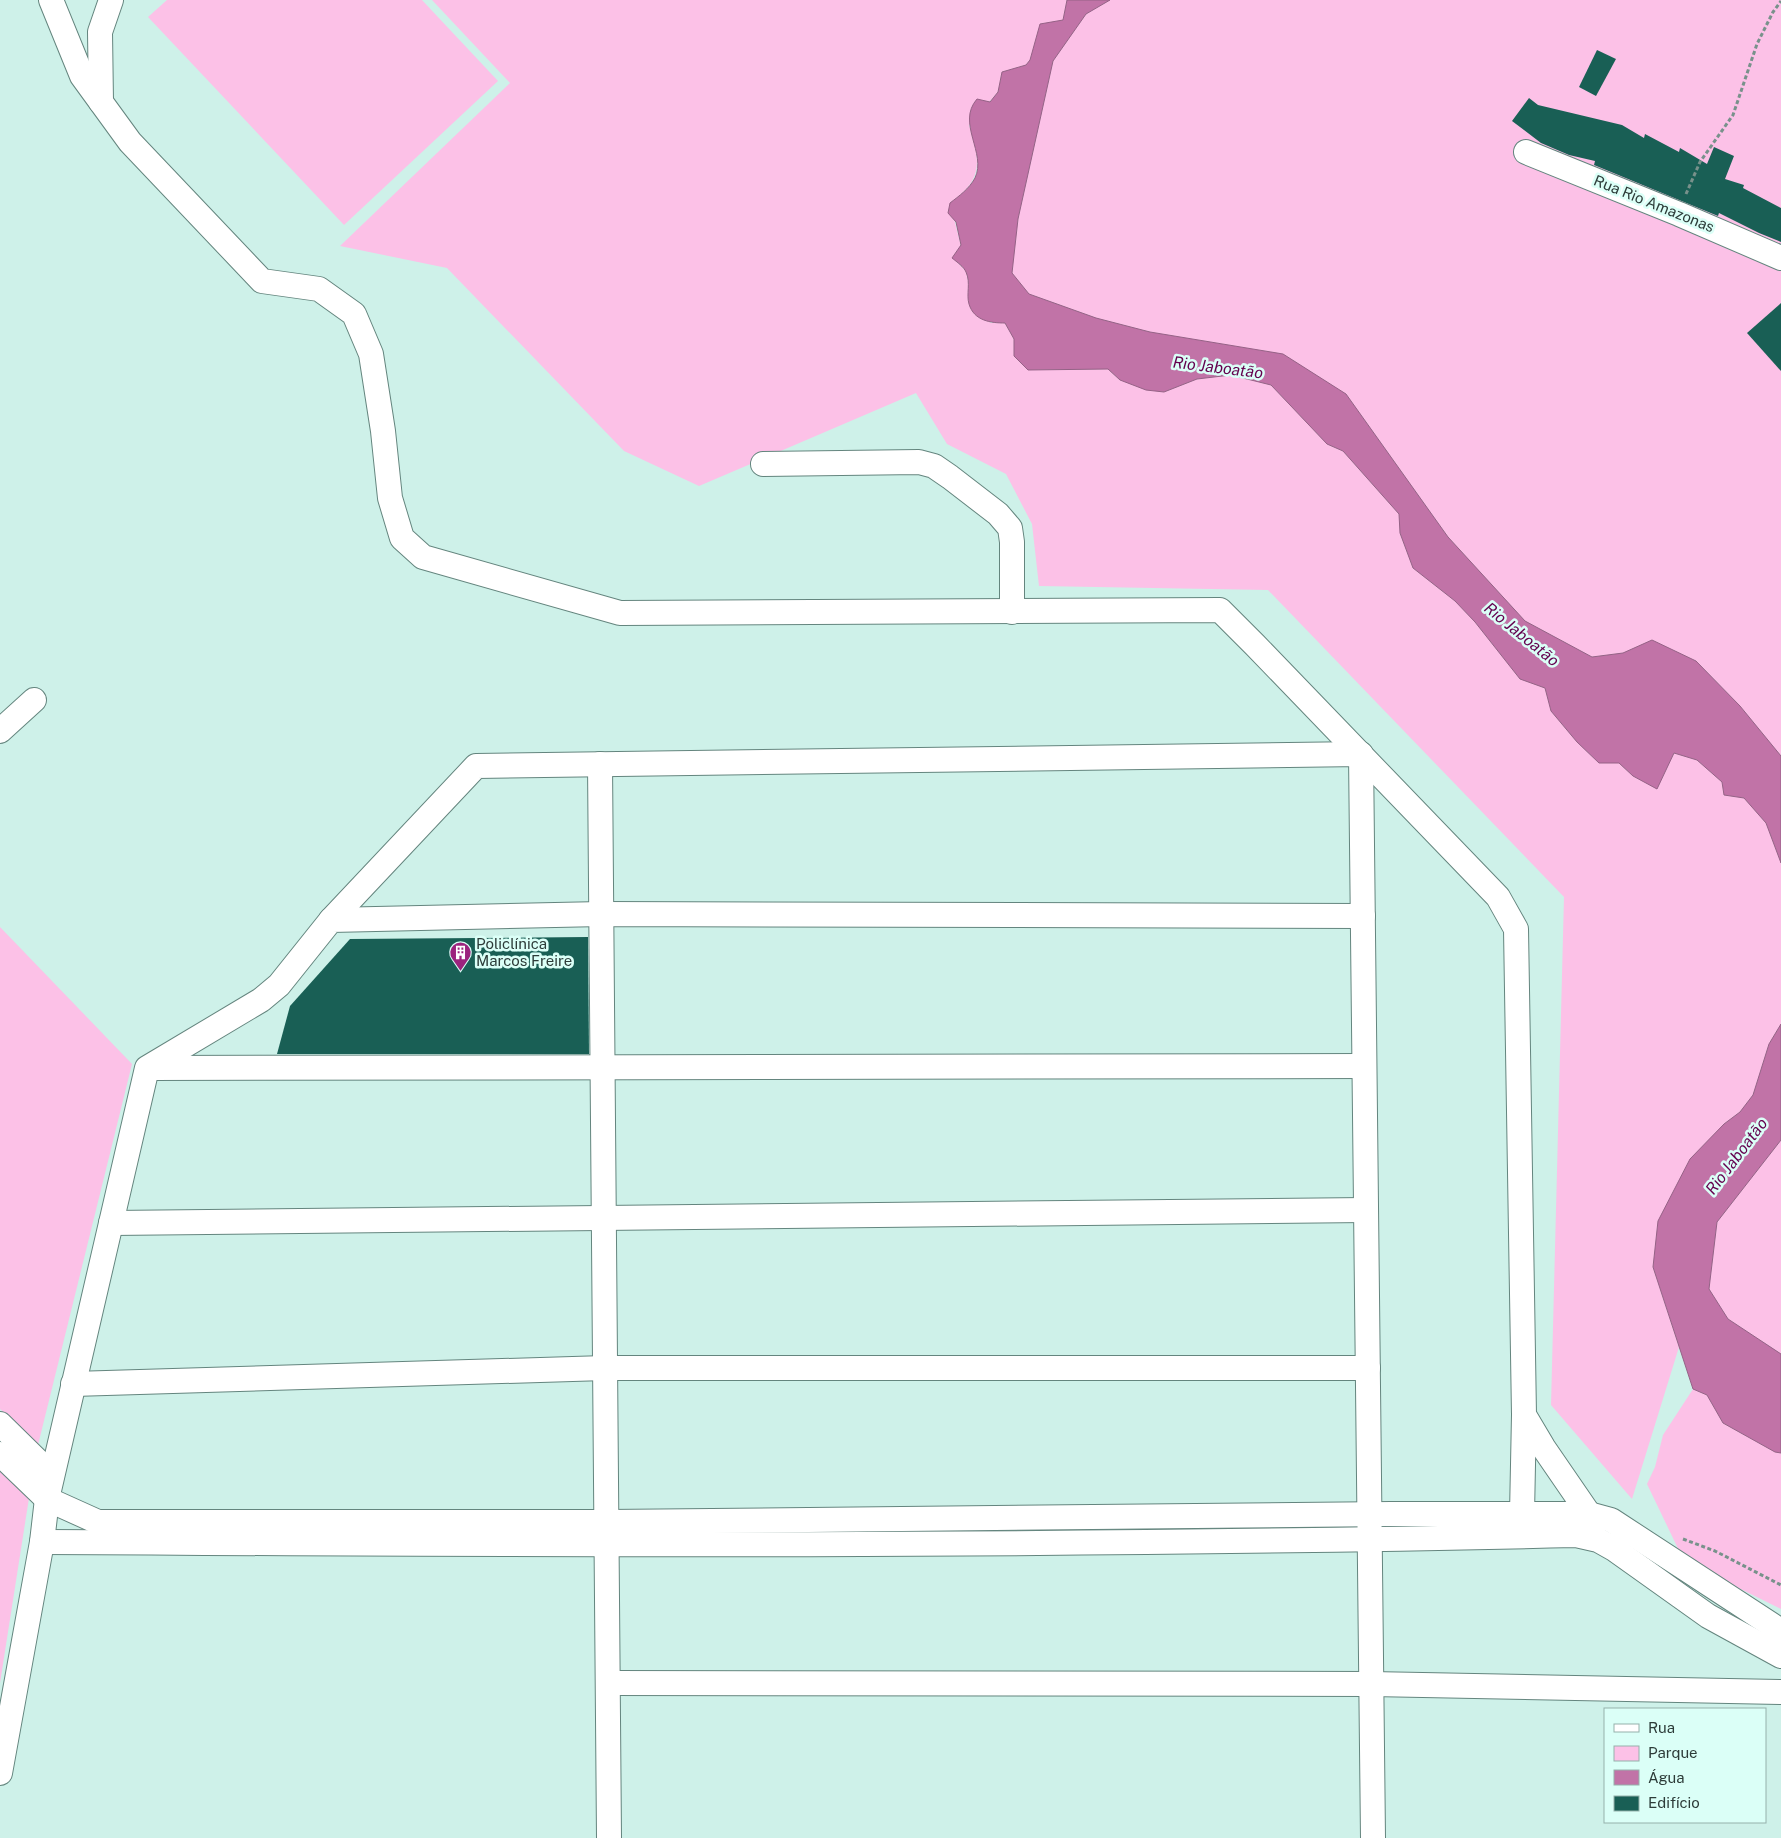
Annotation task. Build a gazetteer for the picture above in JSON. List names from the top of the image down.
{
  "streets": {
    "street": ["Rua Rio Amazonas"]
  },
  "water": ["Rio Jaboatão"],
  "places": {
    "building": ["Policlínica Marcos Freire"]
  },
  "legend": [
    "Rua",
    "Parque",
    "Água",
    "Edifício"
  ]
}
